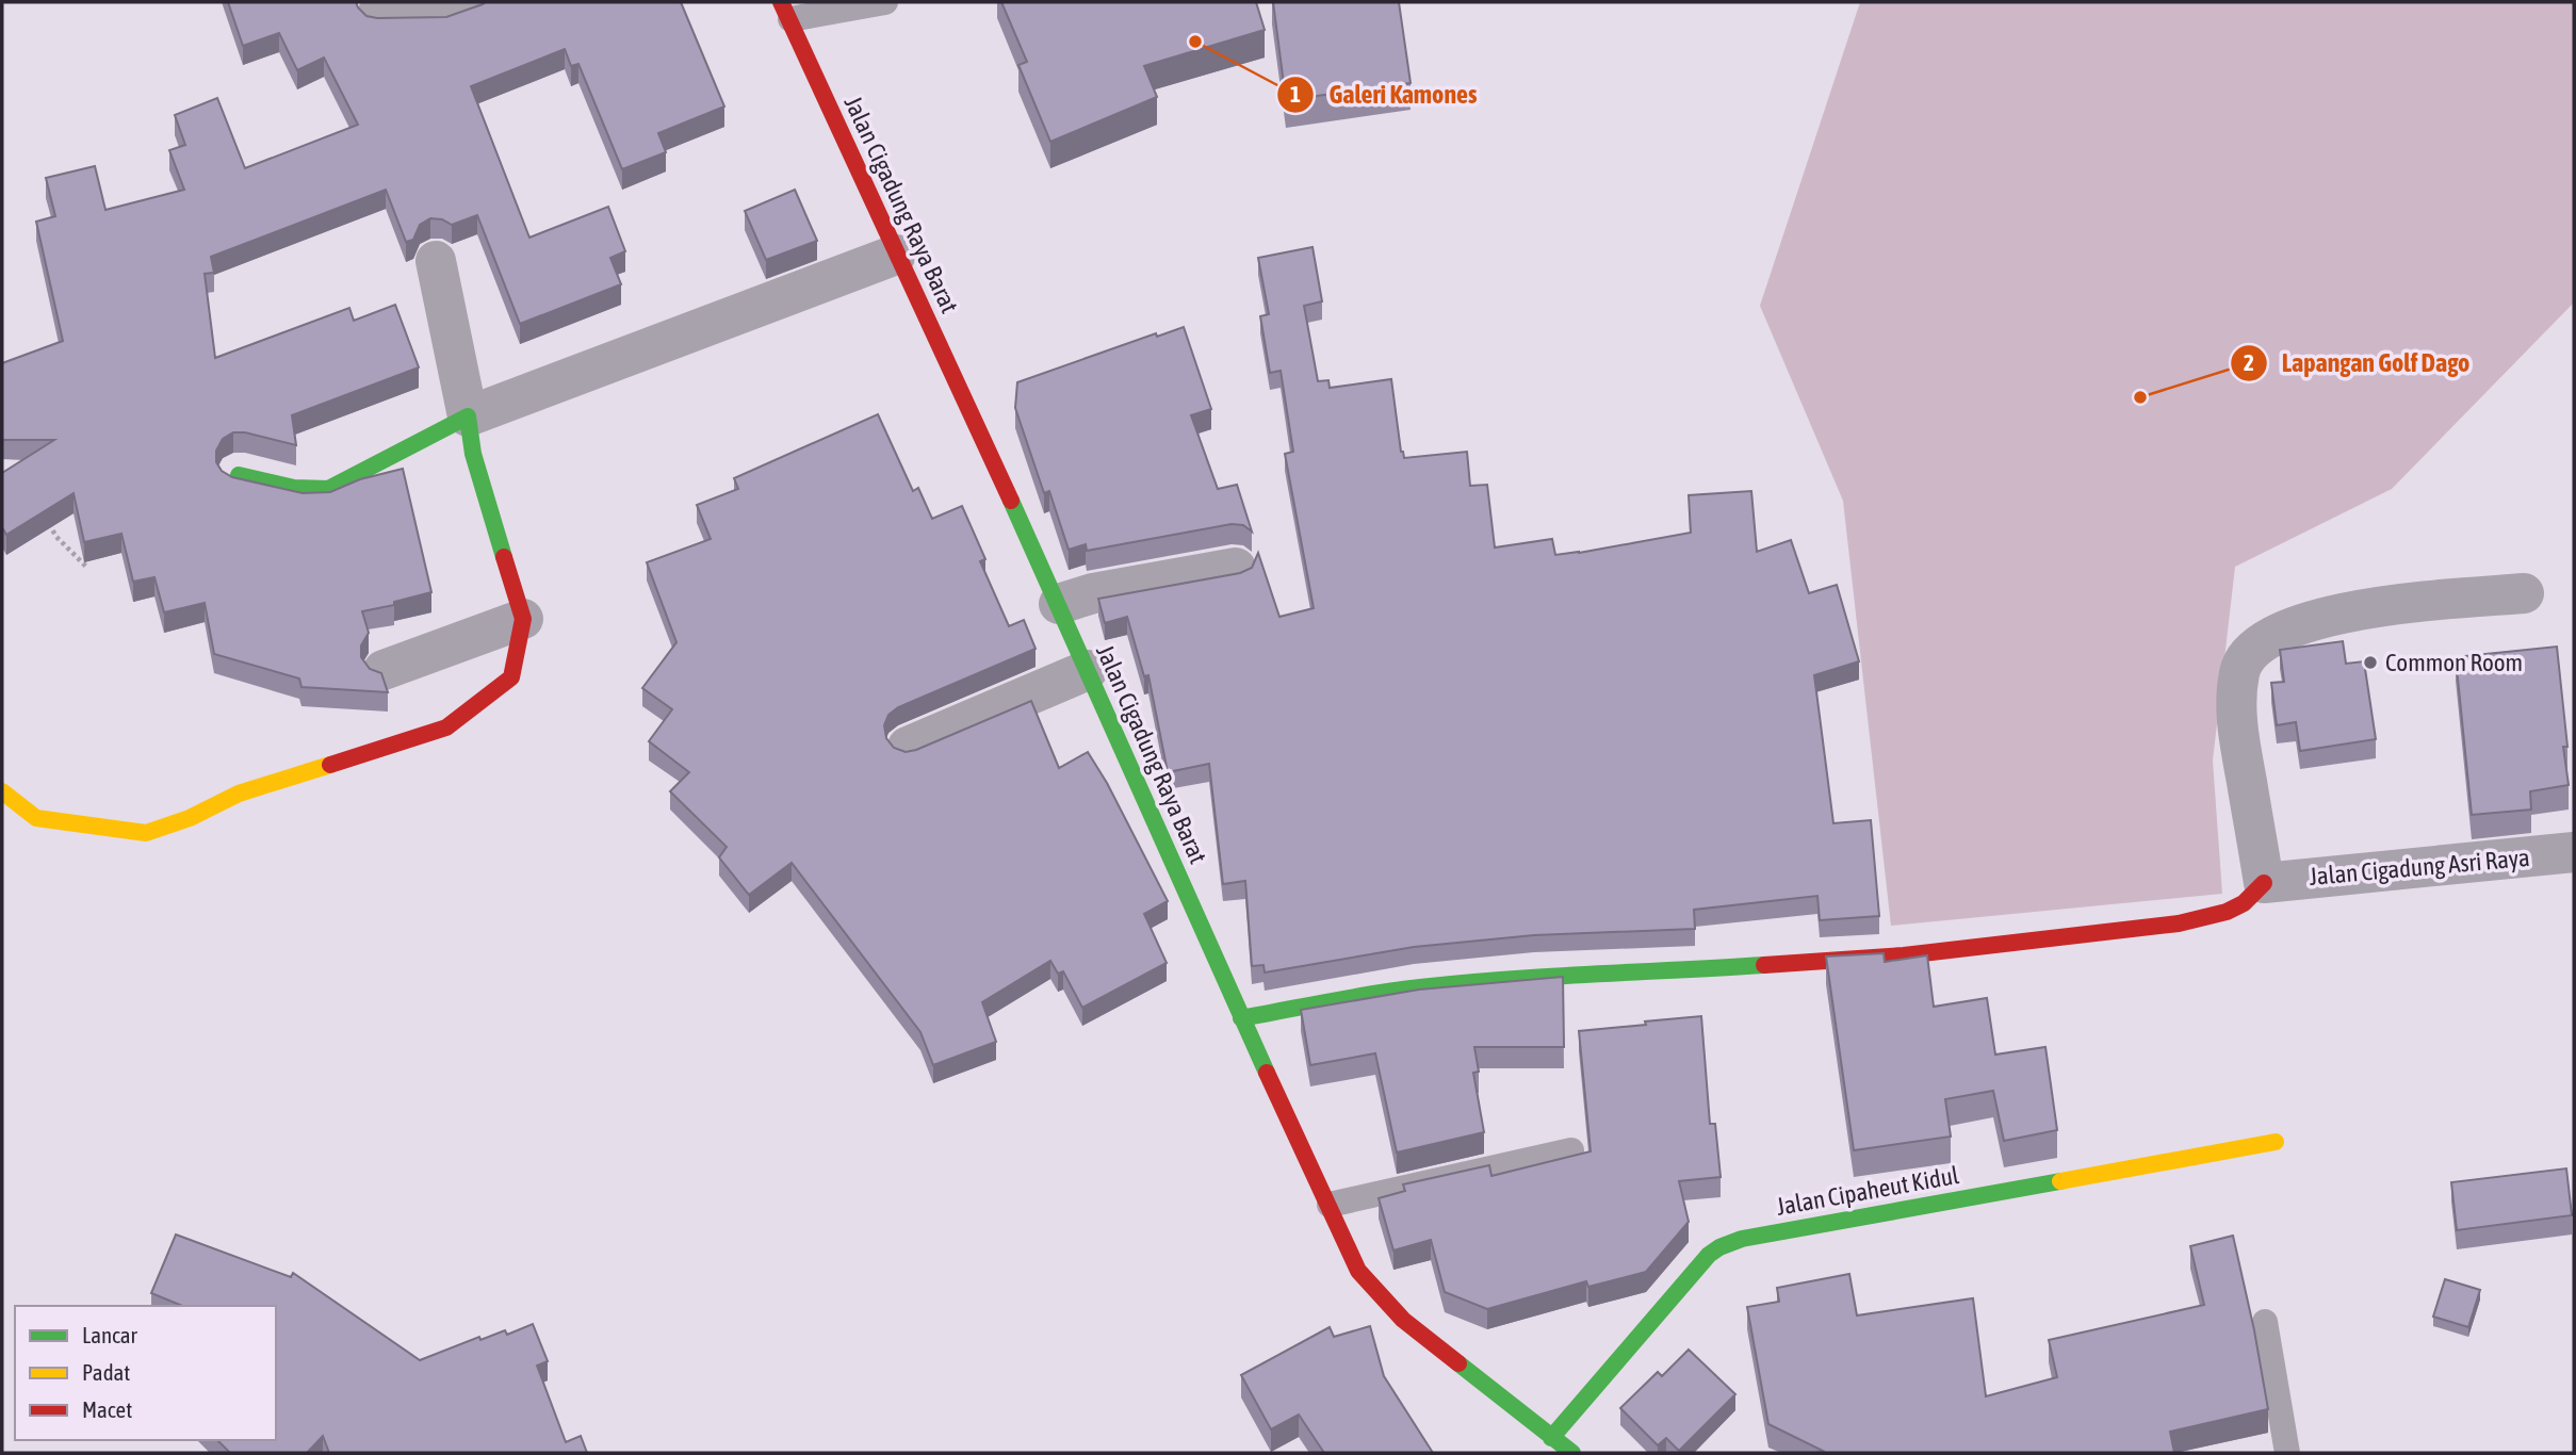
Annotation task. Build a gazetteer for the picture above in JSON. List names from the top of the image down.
{
  "streets": {
    "street": ["Jalan Cigadung Raya Barat", "Jalan Cigadung Asri Raya", "Jalan Cipaheut Kidul"]
  },
  "crossings": [
    ["Jalan Cigadung Raya Barat", "Jalan Cipaheut Kidul"]
  ],
  "places": ["Galeri Kamones", "Lapangan Golf Dago", "Common Room"],
  "legend": ["Lancar", "Padat", "Macet"]
}
